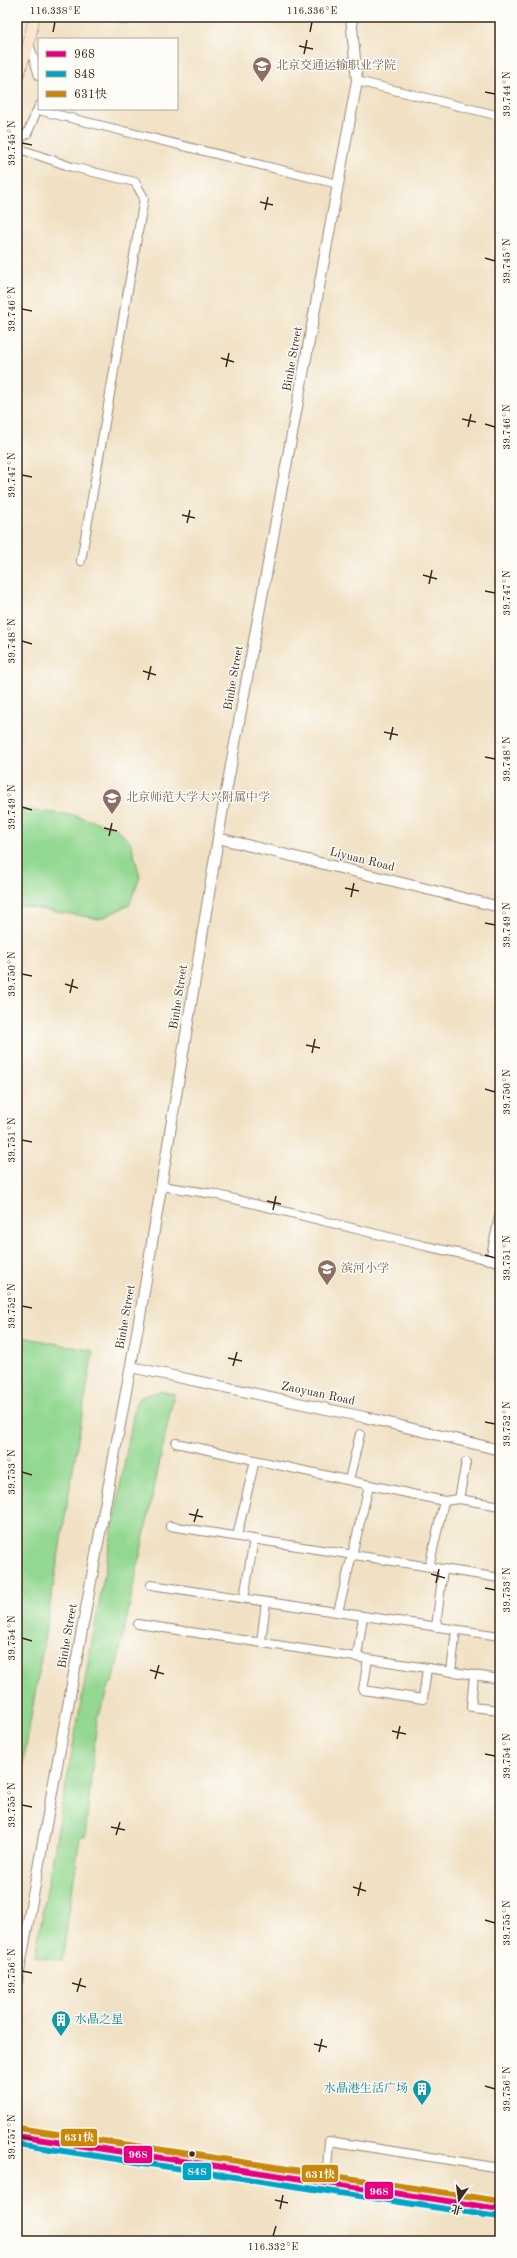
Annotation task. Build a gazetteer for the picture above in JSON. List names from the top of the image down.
{
  "streets": {
    "street": ["Binhe Street", "Liyuan Road", "Zaoyuan Road"]
  },
  "crossings": [
    ["Binhe Street", "Liyuan Road"],
    ["Binhe Street", "Zaoyuan Road"]
  ],
  "places": {
    "school or university": ["北京交通运输职业学院", "北京师范大学大兴附属中学", "滨河小学"],
    "building": ["水晶之星", "水晶港生活广场"]
  },
  "lines": ["transit line 631快", "transit line 968", "transit line 848"],
  "legend": ["968", "848", "631快"],
  "north": "bottom",
  "coordinates": [
    "116.338°E",
    "116.336°E",
    "39.744°N",
    "39.745°N",
    "39.746°N",
    "39.747°N",
    "39.748°N",
    "39.749°N",
    "39.750°N",
    "39.751°N",
    "39.752°N",
    "39.753°N",
    "39.754°N",
    "39.755°N",
    "39.756°N",
    "39.757°N",
    "116.332°E"
  ]
}
